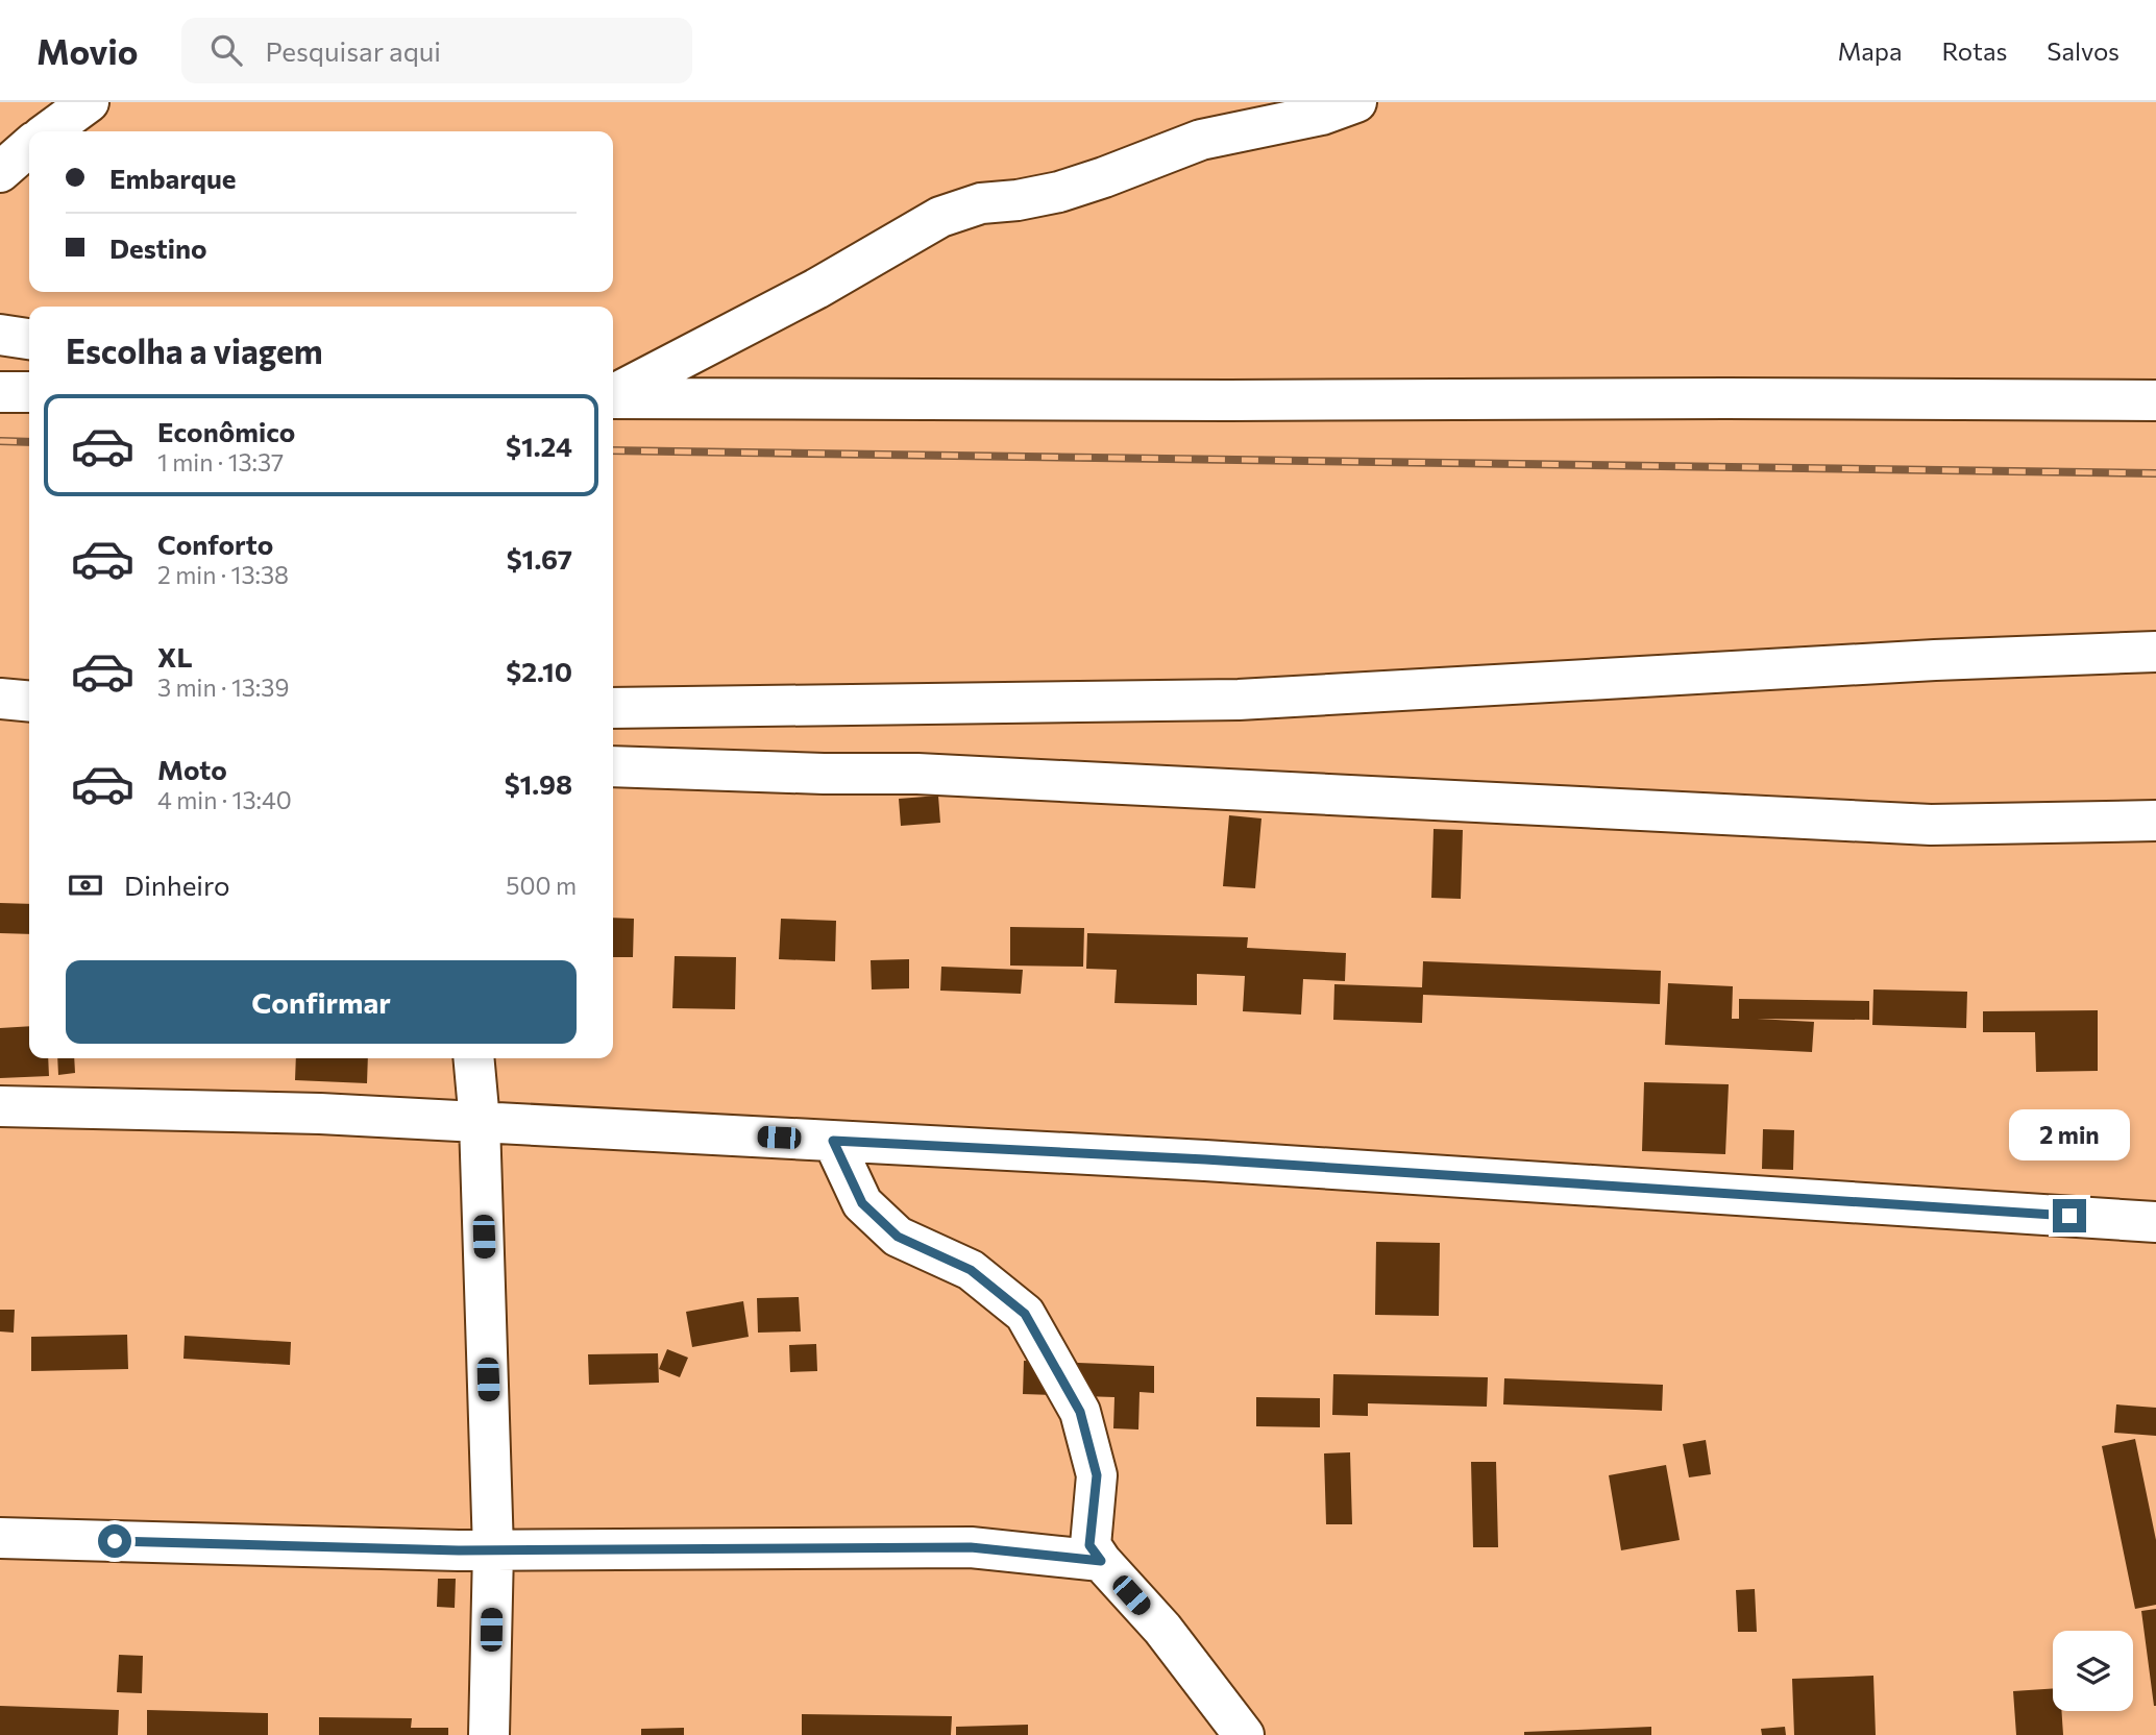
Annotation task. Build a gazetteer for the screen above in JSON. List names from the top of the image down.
{
  "page": {
    "header": "Movio",
    "search": "Pesquisar aqui",
    "nav": ["Mapa", "Rotas", "Salvos"],
    "banner": ["Embarque", "Destino"],
    "heading": "Escolha a viagem",
    "list": [
      {
        "name": "Econômico",
        "note": "1 min · 13:37",
        "value": "$1.24"
      },
      {
        "name": "Conforto",
        "note": "2 min · 13:38",
        "value": "$1.67"
      },
      {
        "name": "XL",
        "note": "3 min · 13:39",
        "value": "$2.10"
      },
      {
        "name": "Moto",
        "note": "4 min · 13:40",
        "value": "$1.98"
      }
    ],
    "pay": ["Dinheiro", "500 m"],
    "buttons": "Confirmar",
    "bubble": "2 min"
  }
}
